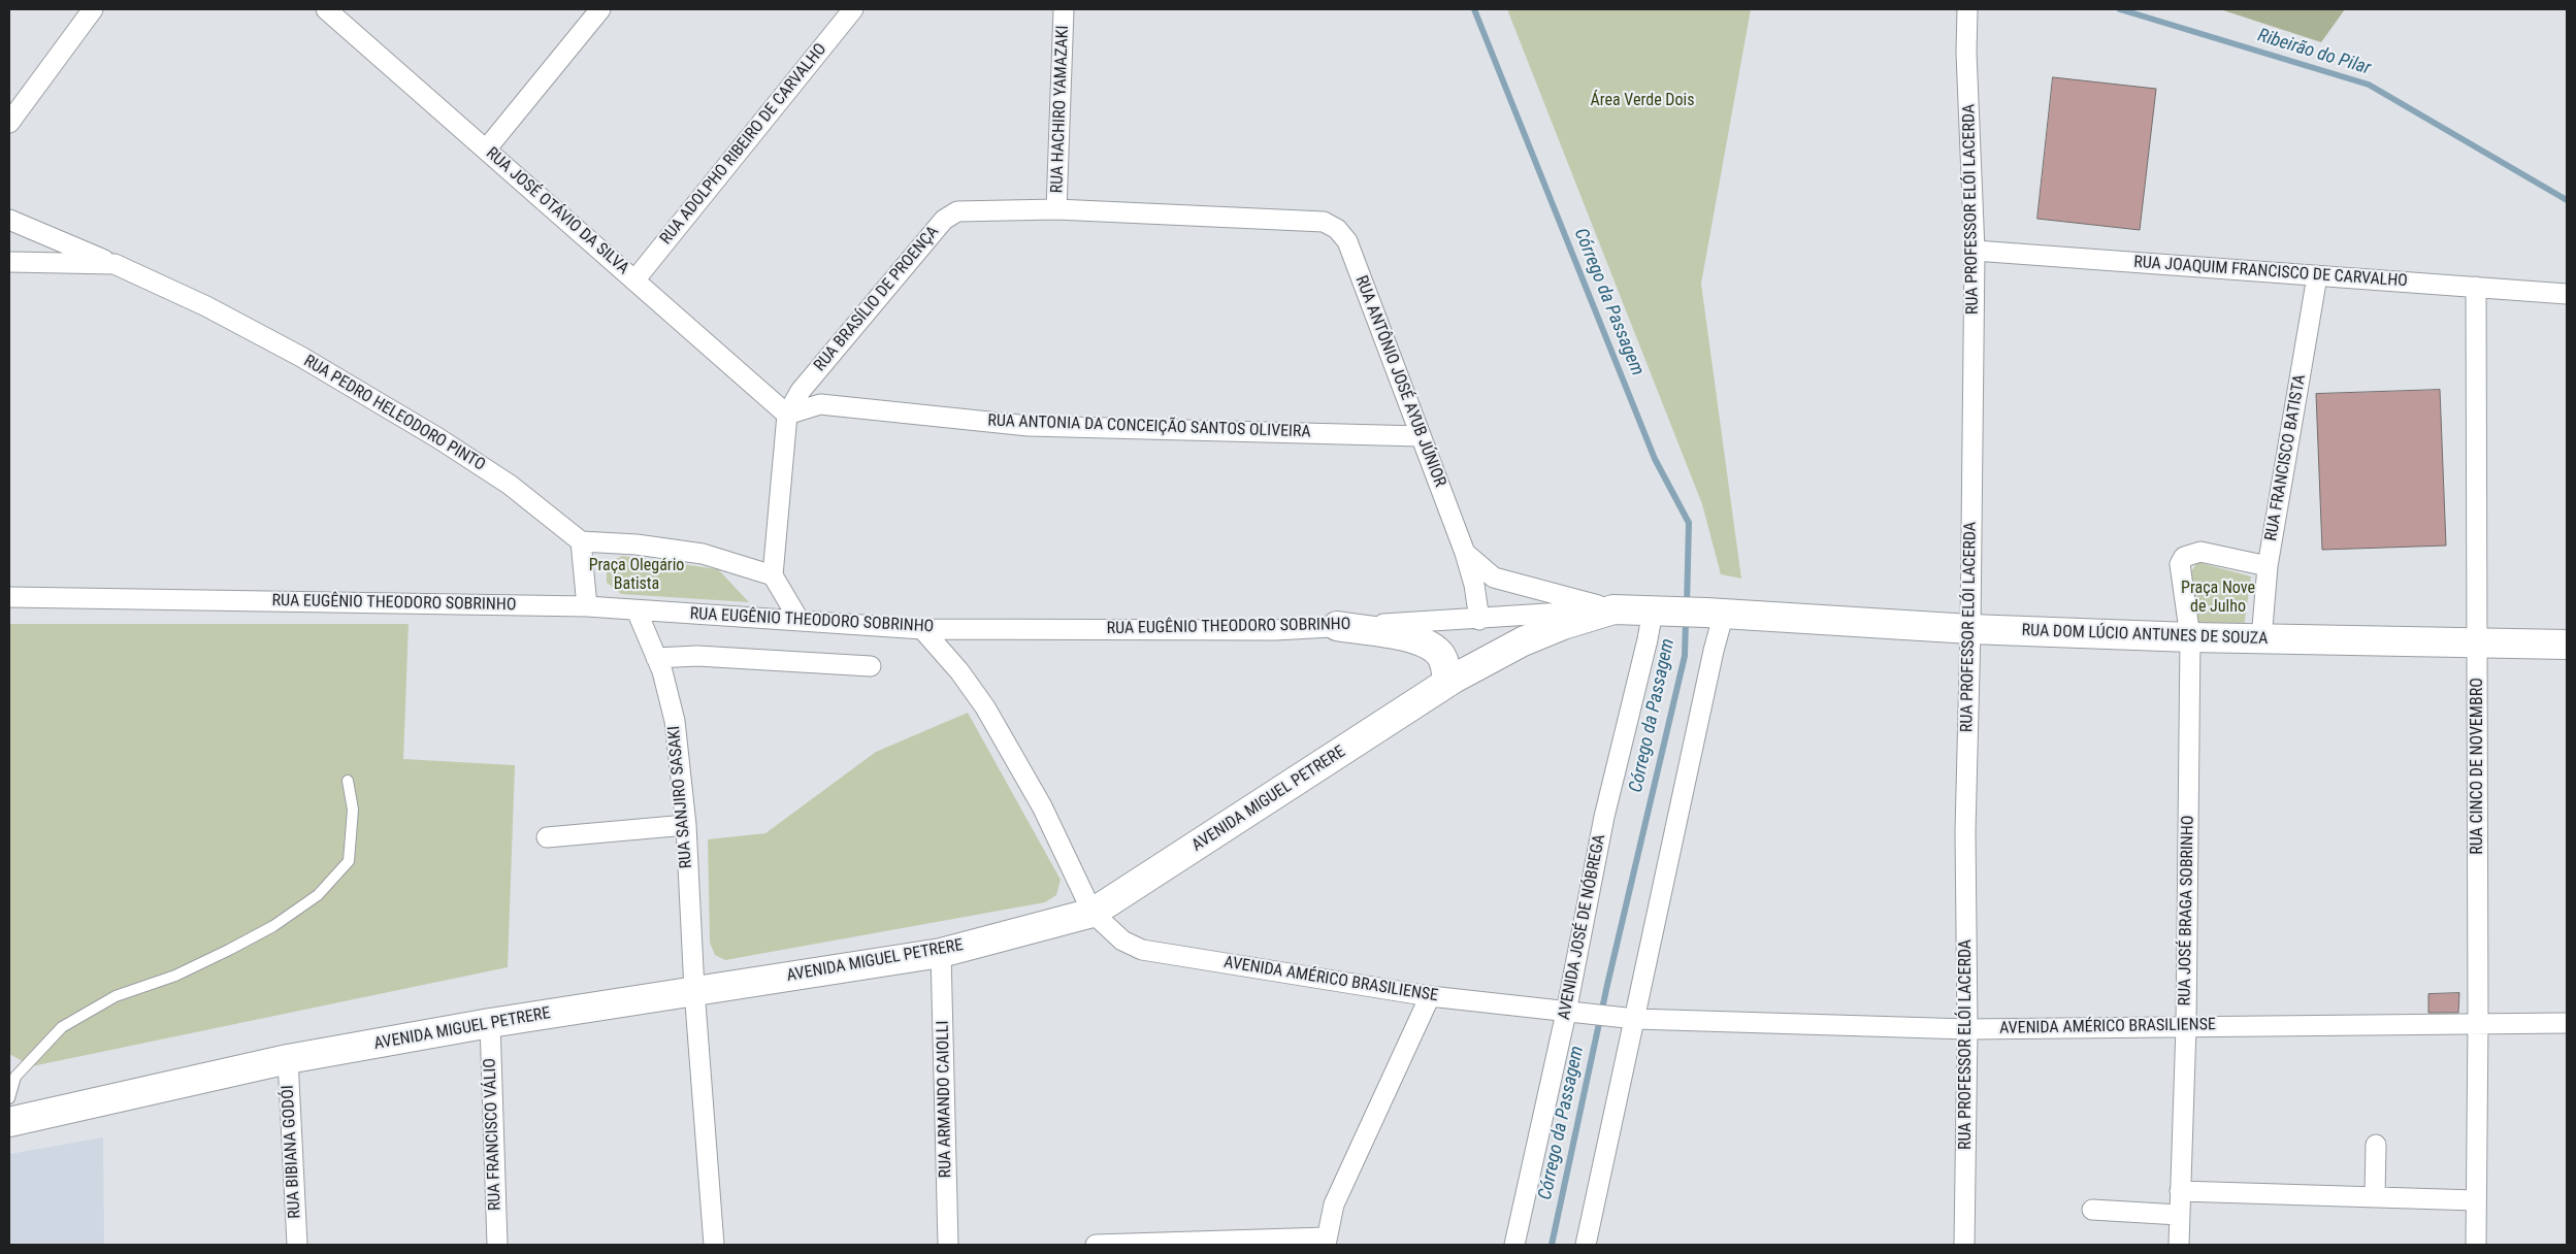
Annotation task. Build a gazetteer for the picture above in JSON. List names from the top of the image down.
{
  "streets": {
    "main road": ["RUA DOM LÚCIO ANTUNES DE SOUZA", "AVENIDA MIGUEL PETRERE"],
    "street": [
      "RUA HACHIRO YAMAZAKI",
      "RUA ADOLPHO RIBEIRO DE CARVALHO",
      "RUA PROFESSOR ELÓI LACERDA",
      "RUA JOSÉ OTÁVIO DA SILVA",
      "RUA JOAQUIM FRANCISCO DE CARVALHO",
      "RUA BRASÍLIO DE PROENÇA",
      "RUA ANTÔNIO JOSÉ AYUB JÚNIOR",
      "RUA PEDRO HELEODORO PINTO",
      "RUA ANTONIA DA CONCEIÇÃO SANTOS OLIVEIRA",
      "RUA FRANCISCO BATISTA",
      "RUA EUGÊNIO THEODORO SOBRINHO",
      "RUA CINCO DE NOVEMBRO",
      "RUA SANJIRO SASAKI",
      "RUA JOSÉ BRAGA SOBRINHO",
      "AVENIDA JOSÉ DE NÓBREGA",
      "AVENIDA AMÉRICO BRASILIENSE",
      "RUA ARMANDO CAIOLLI",
      "RUA FRANCISCO VÁLIO",
      "RUA BIBIANA GODÓI"
    ]
  },
  "crossings": [
    ["RUA HACHIRO YAMAZAKI", "RUA BRASÍLIO DE PROENÇA"],
    ["RUA ADOLPHO RIBEIRO DE CARVALHO", "RUA JOSÉ OTÁVIO DA SILVA"],
    ["RUA PROFESSOR ELÓI LACERDA", "RUA JOAQUIM FRANCISCO DE CARVALHO"],
    ["RUA PROFESSOR ELÓI LACERDA", "RUA DOM LÚCIO ANTUNES DE SOUZA"],
    ["RUA PROFESSOR ELÓI LACERDA", "AVENIDA AMÉRICO BRASILIENSE"],
    ["RUA JOSÉ OTÁVIO DA SILVA", "RUA BRASÍLIO DE PROENÇA"],
    ["RUA JOSÉ OTÁVIO DA SILVA", "RUA ANTONIA DA CONCEIÇÃO SANTOS OLIVEIRA"],
    ["RUA JOAQUIM FRANCISCO DE CARVALHO", "RUA FRANCISCO BATISTA"],
    ["RUA JOAQUIM FRANCISCO DE CARVALHO", "RUA CINCO DE NOVEMBRO"],
    ["RUA BRASÍLIO DE PROENÇA", "RUA ANTÔNIO JOSÉ AYUB JÚNIOR"],
    ["RUA BRASÍLIO DE PROENÇA", "RUA ANTONIA DA CONCEIÇÃO SANTOS OLIVEIRA"],
    ["RUA ANTÔNIO JOSÉ AYUB JÚNIOR", "RUA ANTONIA DA CONCEIÇÃO SANTOS OLIVEIRA"],
    ["RUA ANTÔNIO JOSÉ AYUB JÚNIOR", "RUA EUGÊNIO THEODORO SOBRINHO"],
    ["RUA ANTÔNIO JOSÉ AYUB JÚNIOR", "AVENIDA MIGUEL PETRERE"],
    ["RUA FRANCISCO BATISTA", "RUA DOM LÚCIO ANTUNES DE SOUZA"],
    ["RUA EUGÊNIO THEODORO SOBRINHO", "RUA SANJIRO SASAKI"],
    ["RUA EUGÊNIO THEODORO SOBRINHO", "AVENIDA MIGUEL PETRERE"],
    ["RUA DOM LÚCIO ANTUNES DE SOUZA", "RUA CINCO DE NOVEMBRO"],
    ["RUA DOM LÚCIO ANTUNES DE SOUZA", "AVENIDA MIGUEL PETRERE"],
    ["RUA DOM LÚCIO ANTUNES DE SOUZA", "RUA JOSÉ BRAGA SOBRINHO"],
    ["RUA CINCO DE NOVEMBRO", "AVENIDA AMÉRICO BRASILIENSE"],
    ["RUA SANJIRO SASAKI", "AVENIDA MIGUEL PETRERE"],
    ["AVENIDA MIGUEL PETRERE", "AVENIDA JOSÉ DE NÓBREGA"],
    ["AVENIDA MIGUEL PETRERE", "AVENIDA AMÉRICO BRASILIENSE"],
    ["AVENIDA MIGUEL PETRERE", "RUA ARMANDO CAIOLLI"],
    ["AVENIDA MIGUEL PETRERE", "RUA FRANCISCO VÁLIO"],
    ["AVENIDA MIGUEL PETRERE", "RUA BIBIANA GODÓI"],
    ["RUA JOSÉ BRAGA SOBRINHO", "AVENIDA AMÉRICO BRASILIENSE"],
    ["AVENIDA JOSÉ DE NÓBREGA", "AVENIDA AMÉRICO BRASILIENSE"]
  ],
  "water": ["Ribeirão do Pilar", "Córrego da Passagem"],
  "parks": ["Área Verde Dois", "Praça Olegário Batista", "Praça Nove de Julho"]
}
